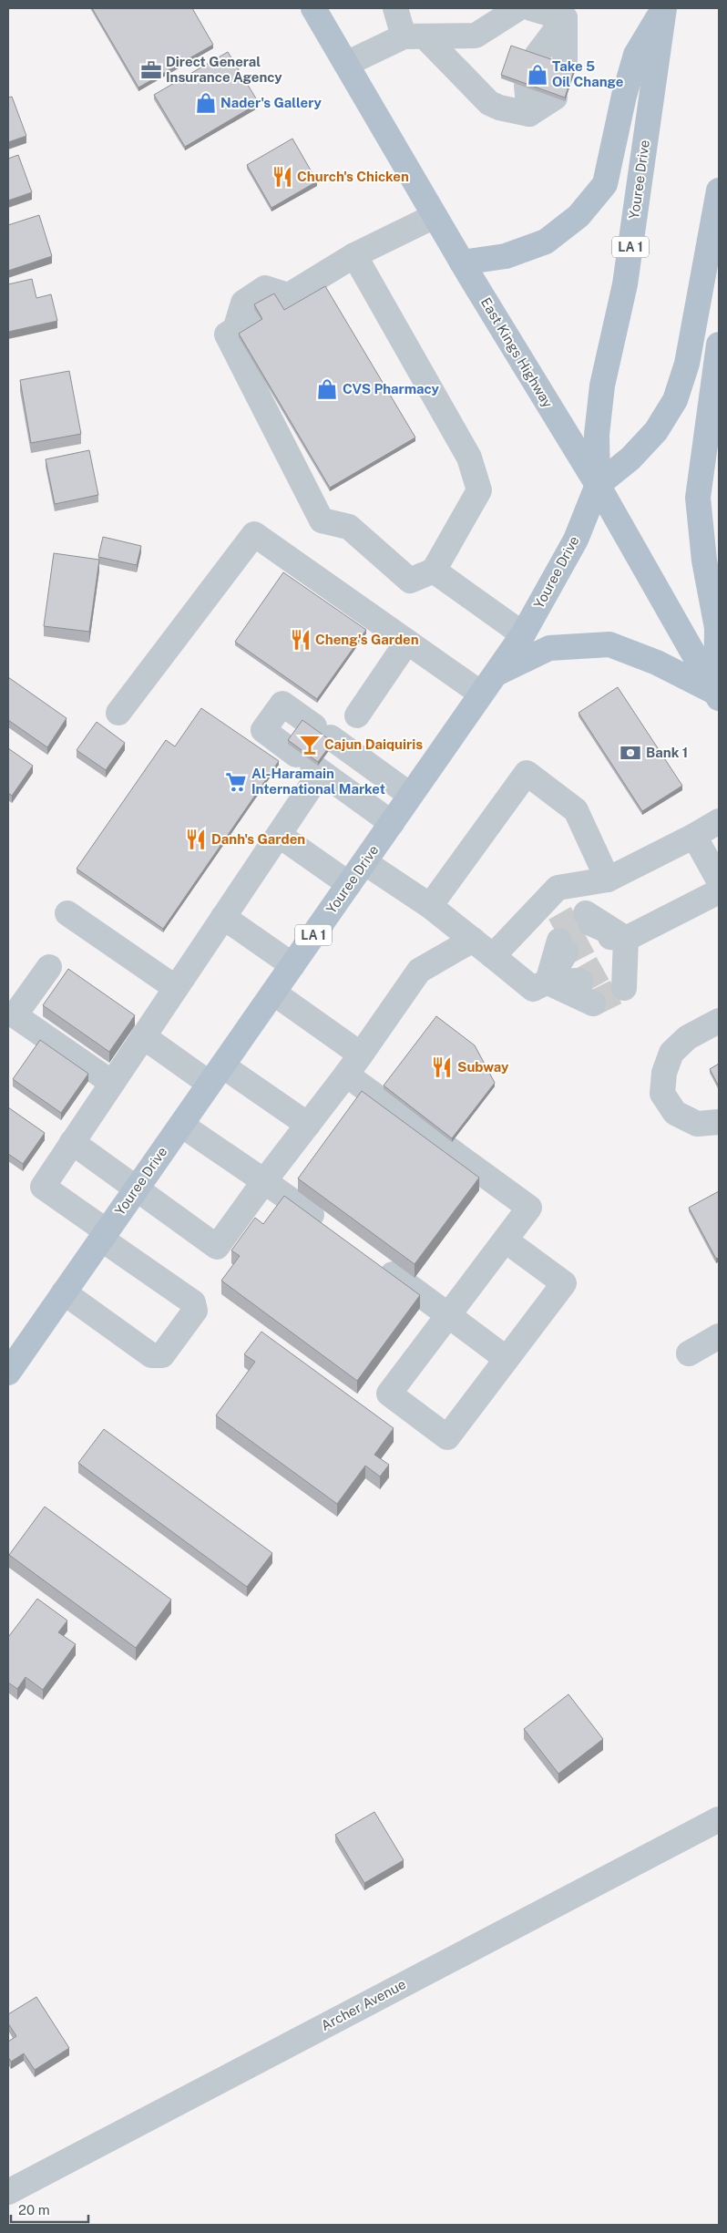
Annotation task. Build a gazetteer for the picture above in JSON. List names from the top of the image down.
{
  "streets": {
    "main road": ["Youree Drive", "LA 1", "East Kings Highway"],
    "street": ["Archer Avenue"]
  },
  "crossings": [
    ["Youree Drive", "East Kings Highway"]
  ],
  "places": {
    "office": ["Direct General Insurance Agency"],
    "shop": ["Take 5 Oil Change", "Nader's Gallery", "CVS Pharmacy"],
    "restaurant": [
      "Church's Chicken",
      "Cheng's Garden",
      "Danh's Garden",
      "Subway"
    ],
    "bar": ["Cajun Daiquiris"],
    "bank": ["Bank 1"],
    "supermarket": ["Al-Haramain International Market"]
  },
  "scale_bar": "20 m"
}
